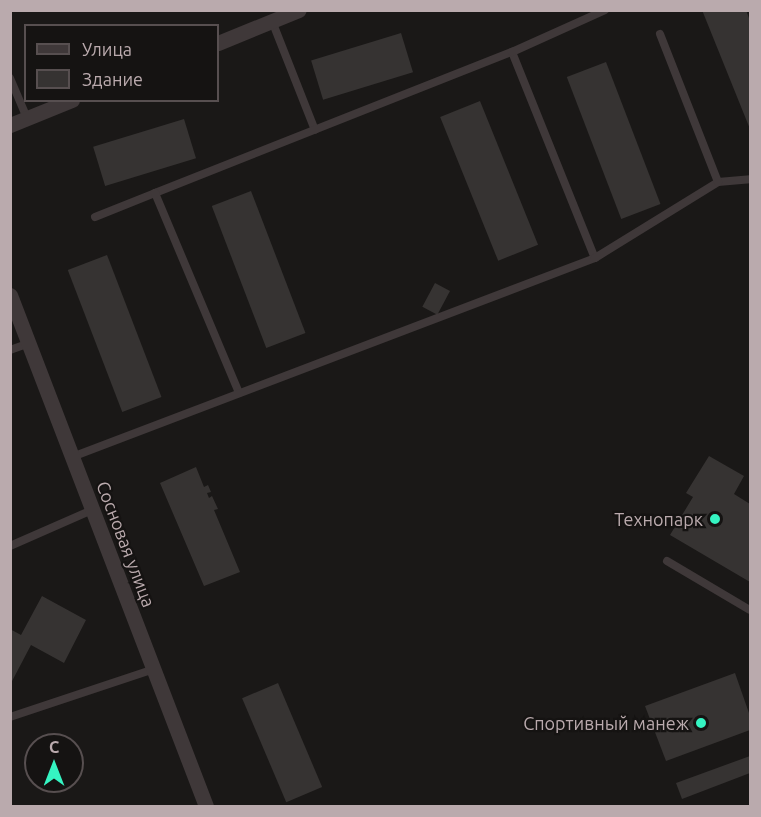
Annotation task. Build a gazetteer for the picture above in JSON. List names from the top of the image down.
{
  "streets": {
    "street": ["Сосновая улица"]
  },
  "places": ["Технопарк", "Спортивный манеж"],
  "legend": ["Улица", "Здание"],
  "north": "top"
}
